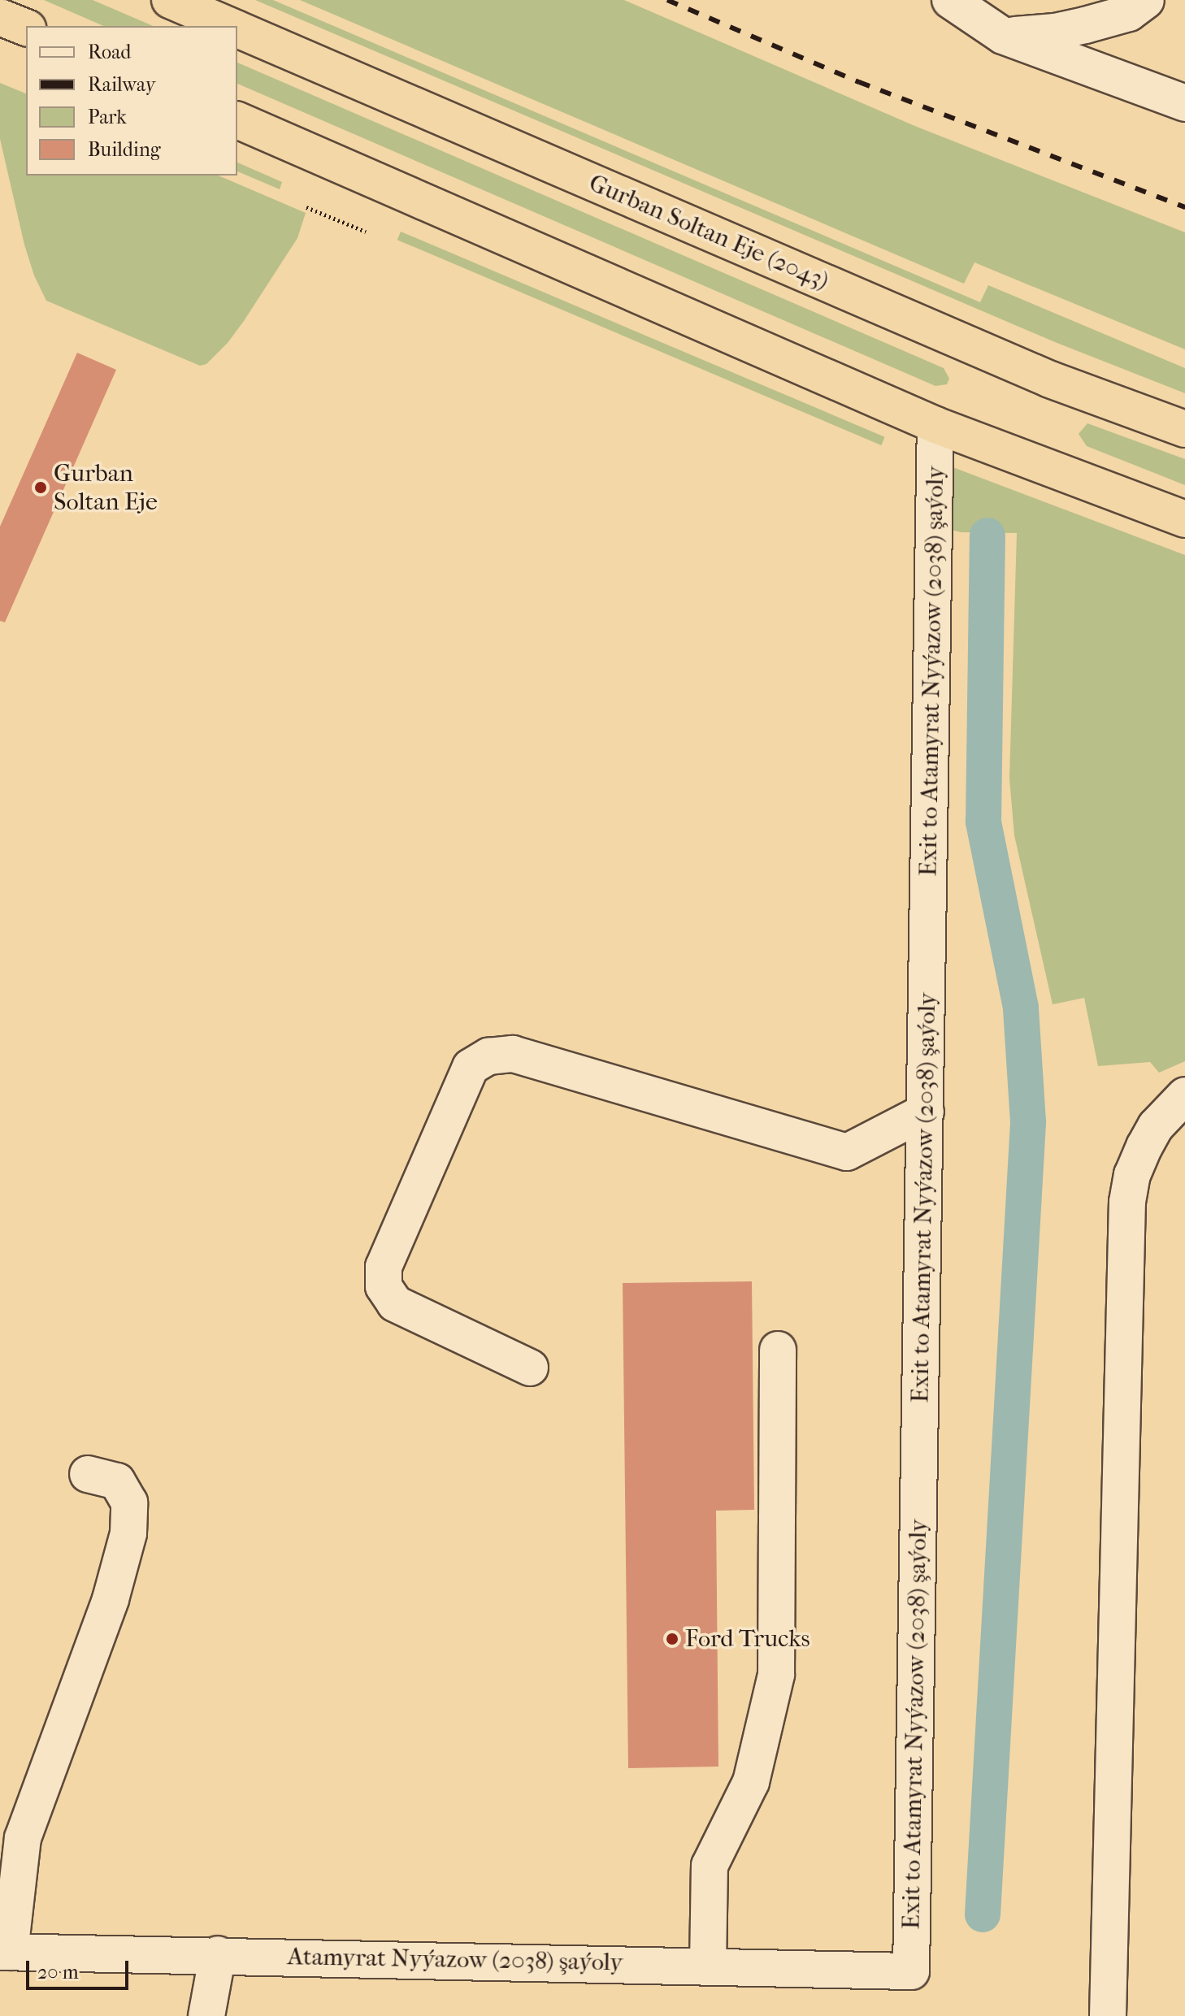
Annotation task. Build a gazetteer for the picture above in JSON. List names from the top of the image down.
{
  "streets": {
    "highway": ["Gurban Soltan Eje (2043)"],
    "street": ["Exit to Atamyrat Nyýazow (2038) şaýoly", "Atamyrat Nyýazow (2038) şaýoly"]
  },
  "crossings": [
    ["Exit to Atamyrat Nyýazow (2038) şaýoly", "Atamyrat Nyýazow (2038) şaýoly"]
  ],
  "places": ["Gurban Soltan Eje", "Ford Trucks"],
  "legend": [
    "Road",
    "Railway",
    "Park",
    "Building"
  ],
  "scale_bar": "20 m"
}
